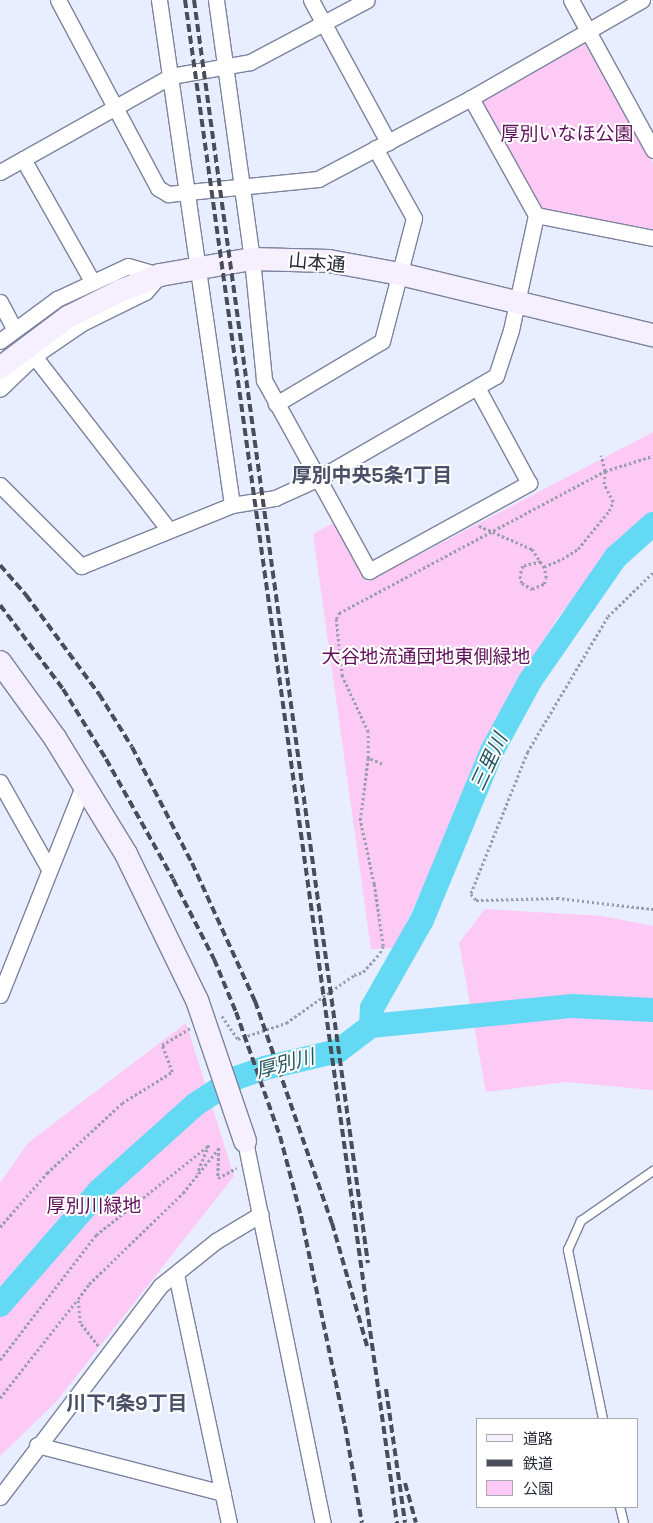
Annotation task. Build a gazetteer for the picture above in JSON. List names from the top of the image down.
{
  "streets": {
    "street": ["山本通"]
  },
  "districts": ["厚別中央5条1丁目", "川下1条9丁目"],
  "water": ["三里川", "厚別川"],
  "parks": ["厚別いなほ公園", "大谷地流通団地東側緑地", "厚別川緑地"],
  "legend": ["道路", "鉄道", "公園"]
}
